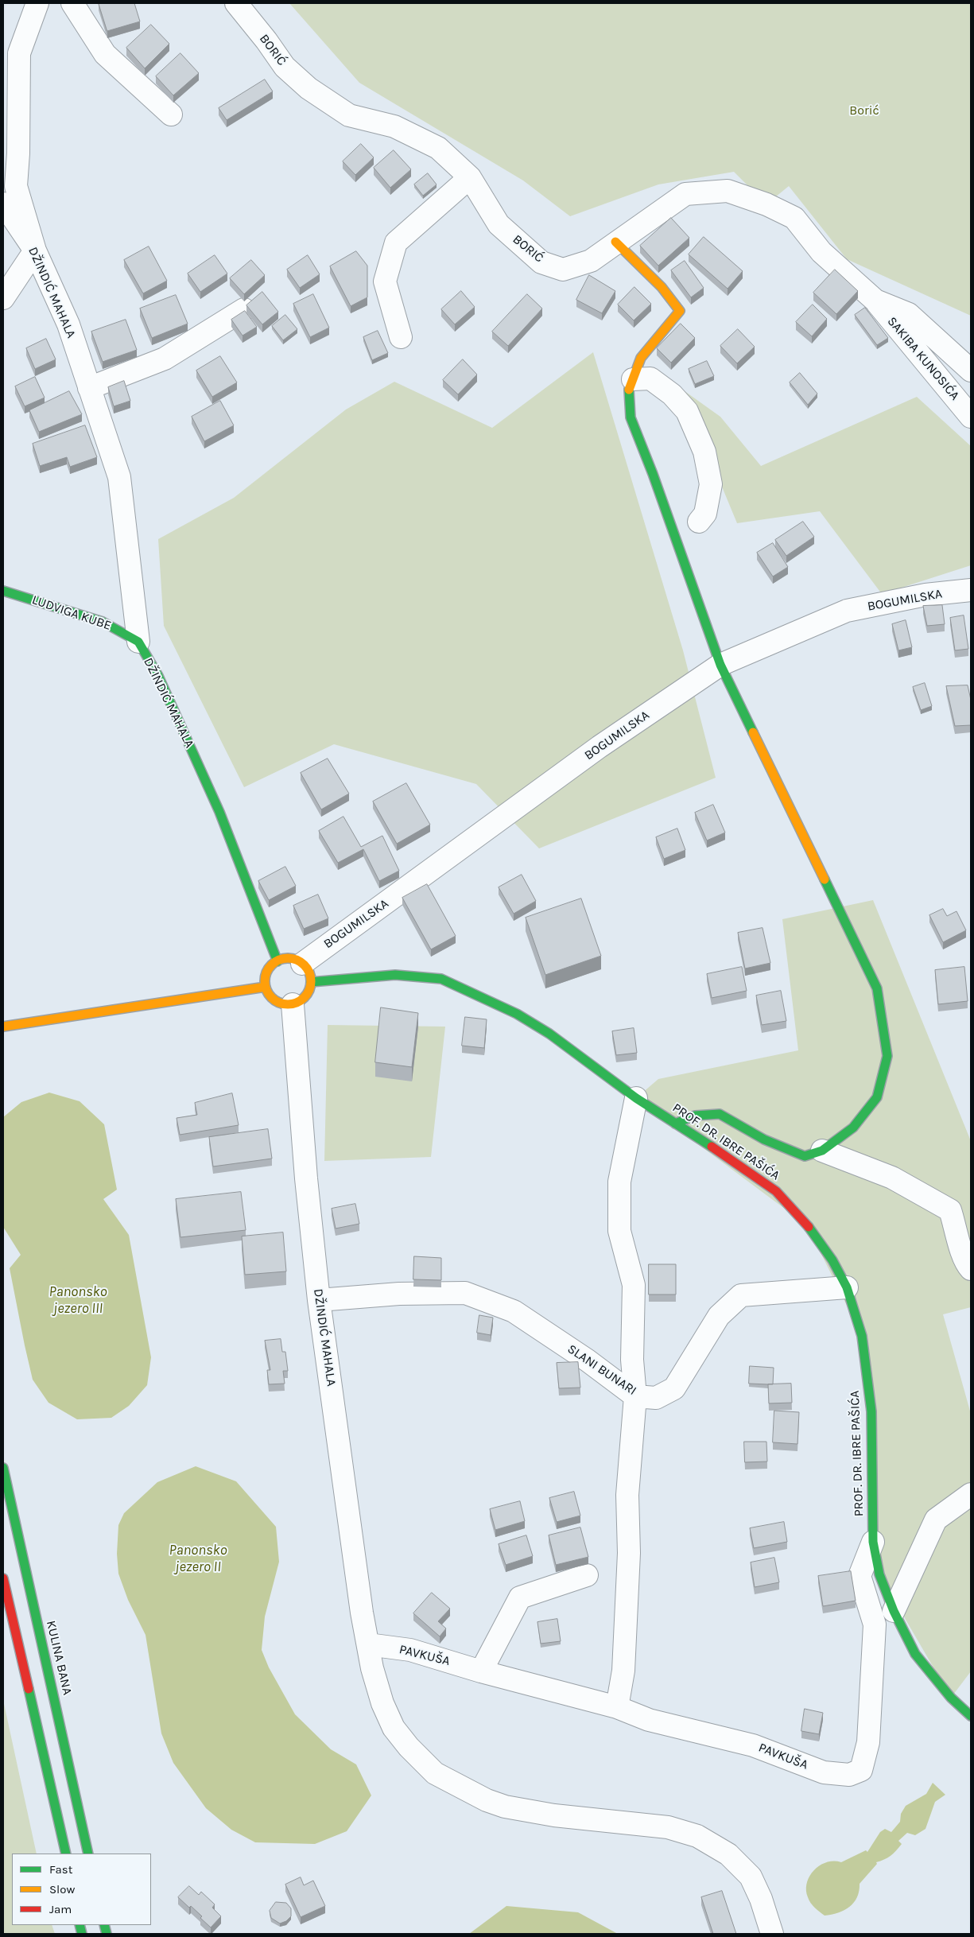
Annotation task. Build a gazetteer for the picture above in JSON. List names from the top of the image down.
{
  "streets": {
    "street": [
      "BORIĆ",
      "DŽINDIĆ MAHALA",
      "SAKIBA KUNOSIĆA",
      "BOGUMILSKA",
      "LUDVIGA KUBE",
      "PROF. DR. IBRE PAŠIĆA",
      "SLANI BUNARI",
      "PAVKUŠA",
      "KULINA BANA"
    ]
  },
  "crossings": [
    ["BORIĆ", "SAKIBA KUNOSIĆA"],
    ["DŽINDIĆ MAHALA", "BOGUMILSKA"],
    ["DŽINDIĆ MAHALA", "LUDVIGA KUBE"],
    ["DŽINDIĆ MAHALA", "PROF. DR. IBRE PAŠIĆA"],
    ["DŽINDIĆ MAHALA", "SLANI BUNARI"],
    ["DŽINDIĆ MAHALA", "PAVKUŠA"],
    ["BOGUMILSKA", "PROF. DR. IBRE PAŠIĆA"],
    ["PROF. DR. IBRE PAŠIĆA", "SLANI BUNARI"],
    ["PROF. DR. IBRE PAŠIĆA", "PAVKUŠA"]
  ],
  "water": ["Panonsko jezero III", "Panonsko jezero II"],
  "parks": ["Borić"],
  "legend": ["Fast", "Slow", "Jam"]
}
